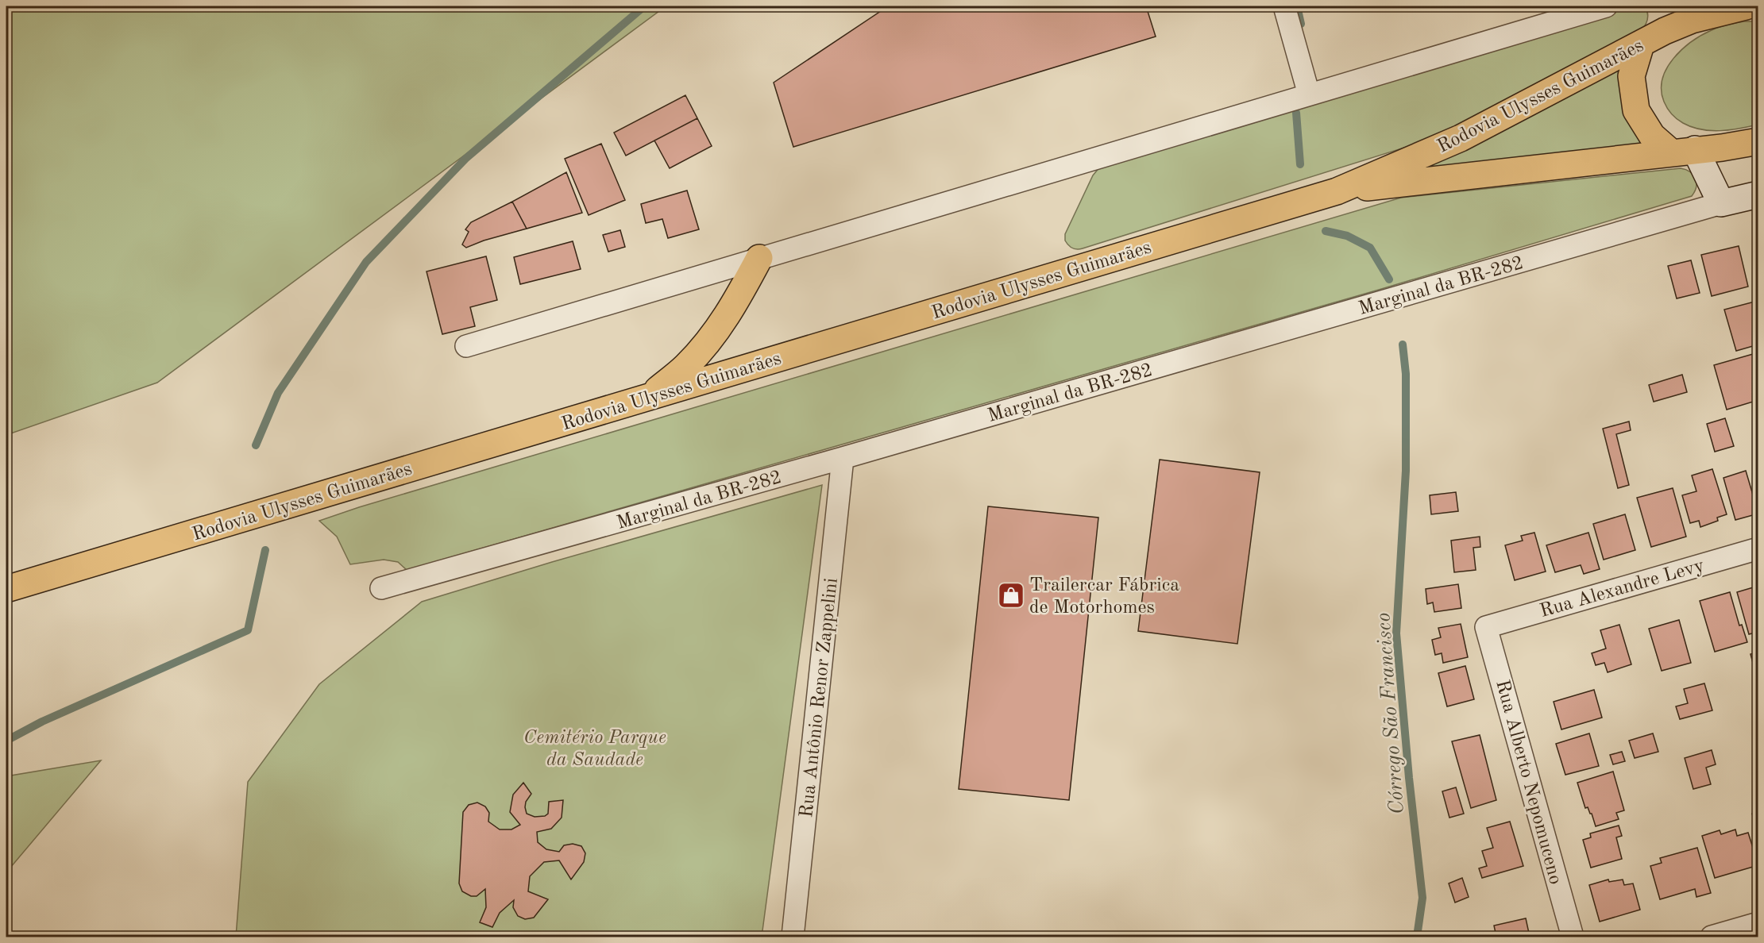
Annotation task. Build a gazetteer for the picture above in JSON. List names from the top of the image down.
{
  "streets": {
    "highway": ["Rodovia Ulysses Guimarães"],
    "main road": ["Marginal da BR-282"],
    "street": ["Rua Alexandre Levy", "Rua Antônio Renor Zappelini", "Rua Alberto Nepomuceno"]
  },
  "crossings": [
    ["Marginal da BR-282", "Rua Antônio Renor Zappelini"],
    ["Rua Alexandre Levy", "Rua Alberto Nepomuceno"]
  ],
  "water": ["Córrego São Francisco"],
  "parks": ["Cemitério Parque da Saudade"],
  "places": {
    "shop": ["Trailercar Fábrica de Motorhomes"]
  }
}
